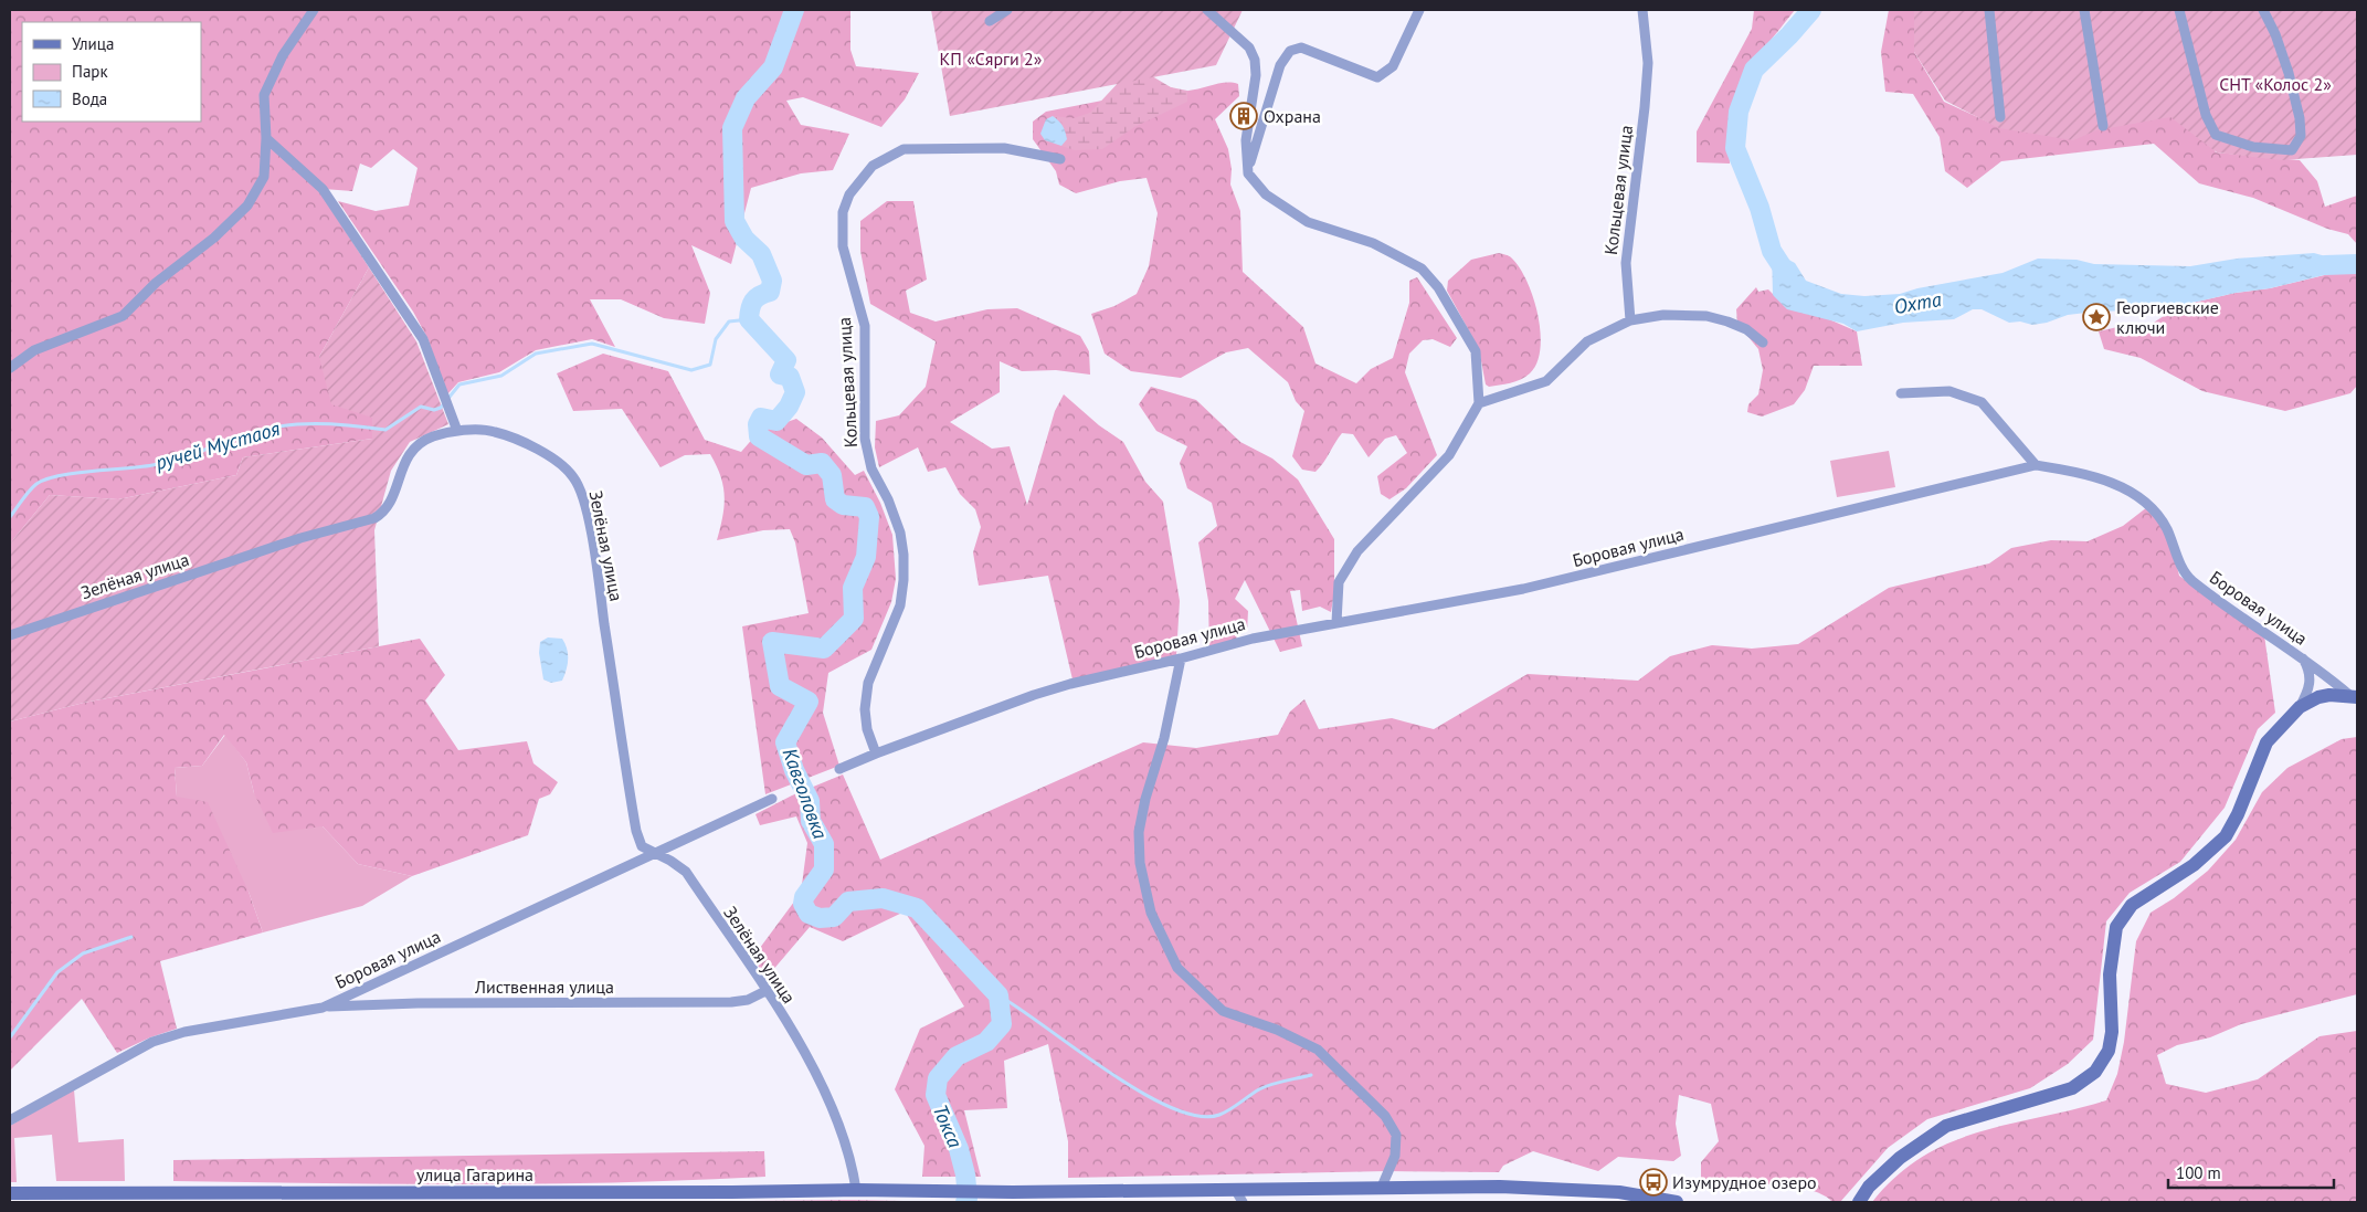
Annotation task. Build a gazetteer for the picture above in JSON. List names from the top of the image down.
{
  "streets": {
    "main road": ["улица Гагарина"],
    "street": [
      "Кольцевая улица",
      "Зелёная улица",
      "Боровая улица",
      "Лиственная улица"
    ]
  },
  "crossings": [
    ["Кольцевая улица", "Боровая улица"],
    ["Зелёная улица", "Боровая улица"],
    ["Зелёная улица", "Лиственная улица"],
    ["Зелёная улица", "улица Гагарина"],
    ["Боровая улица", "Лиственная улица"]
  ],
  "water": [
    "Охта",
    "ручей Мустаоя",
    "Кавголовка",
    "Токса"
  ],
  "parks": ["КП «Сярги 2»", "СНТ «Колос 2»"],
  "places": {
    "building": ["Охрана"],
    "place": ["Георгиевские ключи"],
    "bus stop": ["Изумрудное озеро"]
  },
  "legend": ["Улица", "Парк", "Вода"],
  "scale_bar": "100 m"
}
